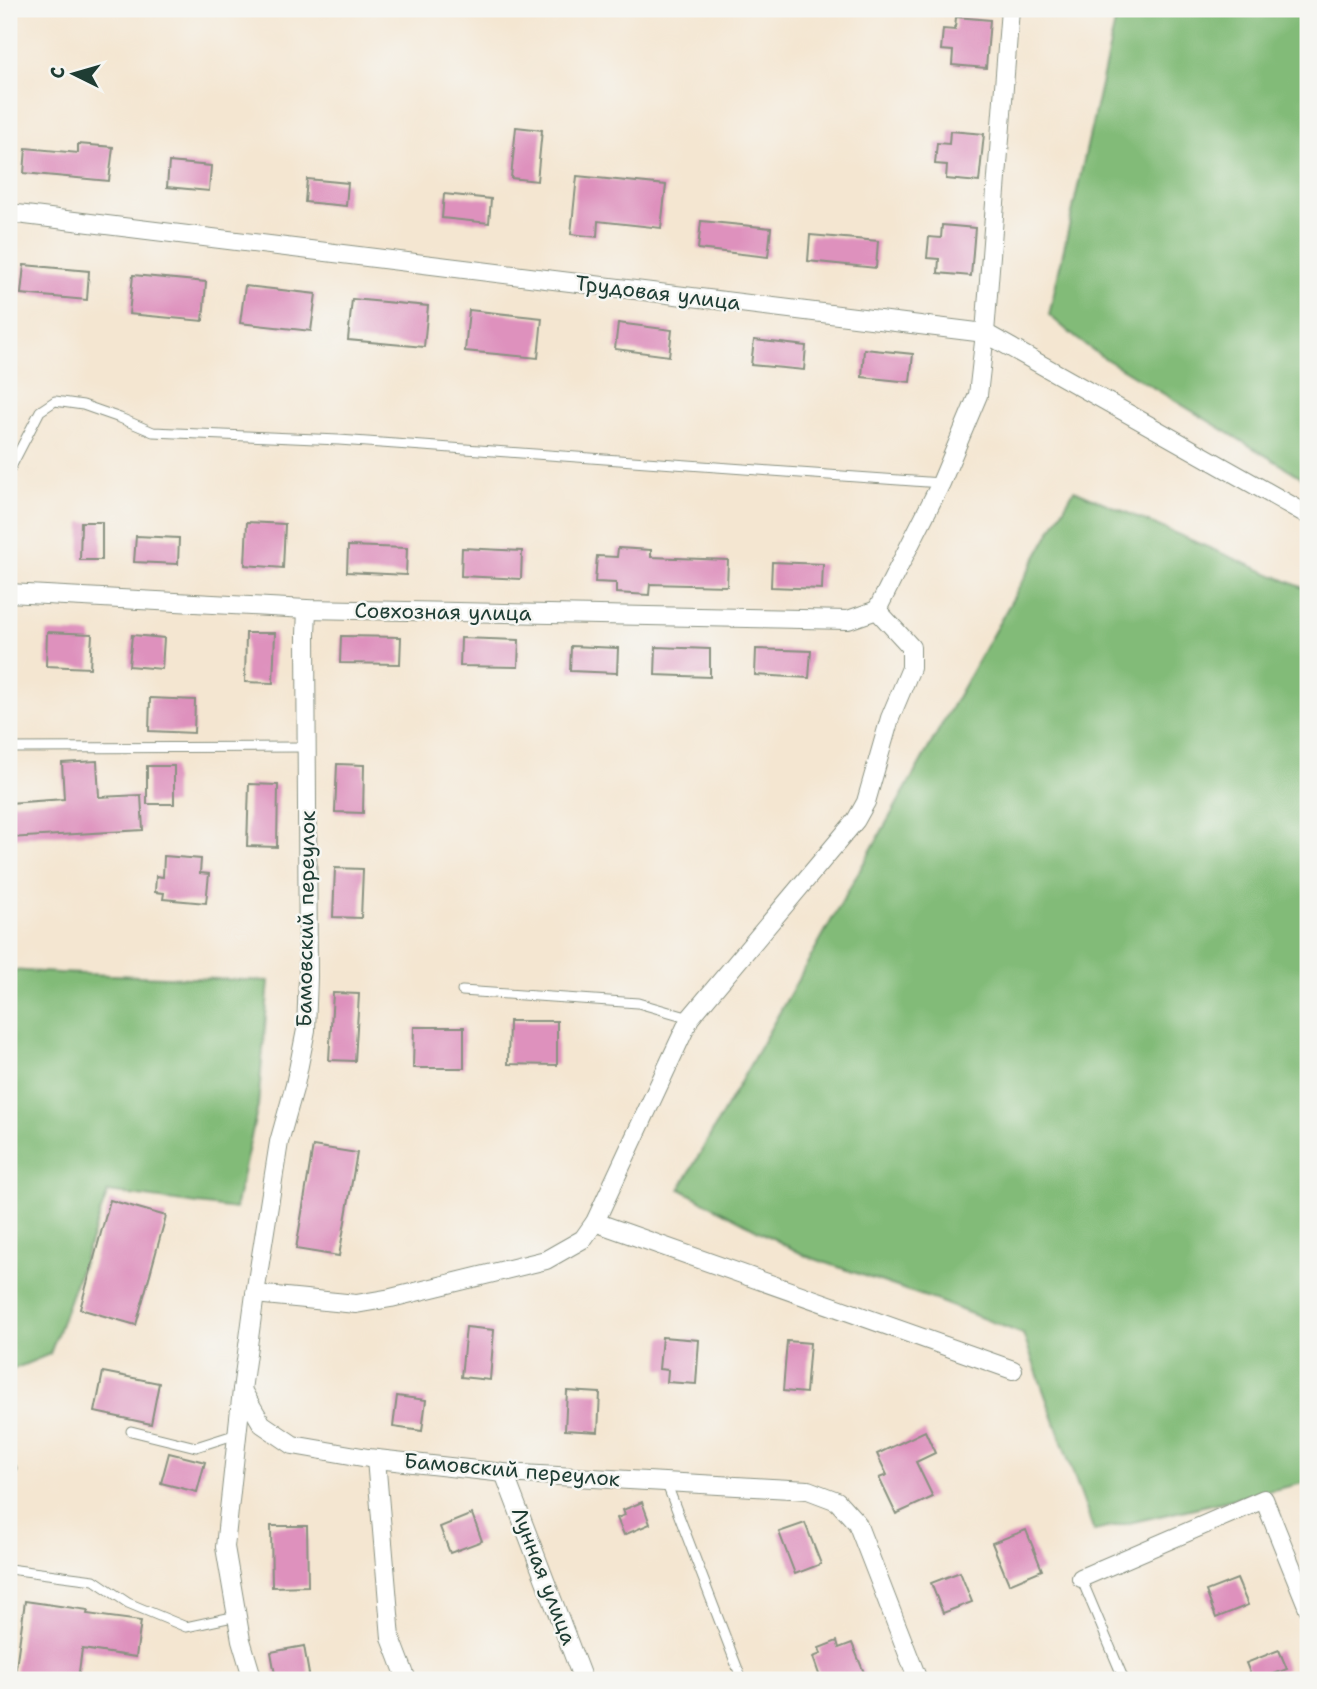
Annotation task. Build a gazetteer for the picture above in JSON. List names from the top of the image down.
{
  "streets": {
    "street": [
      "Трудовая улица",
      "Совхозная улица",
      "Бамовский переулок",
      "Лунная улица"
    ]
  },
  "crossings": [
    ["Совхозная улица", "Бамовский переулок"],
    ["Бамовский переулок", "Лунная улица"]
  ],
  "north": "left"
}
